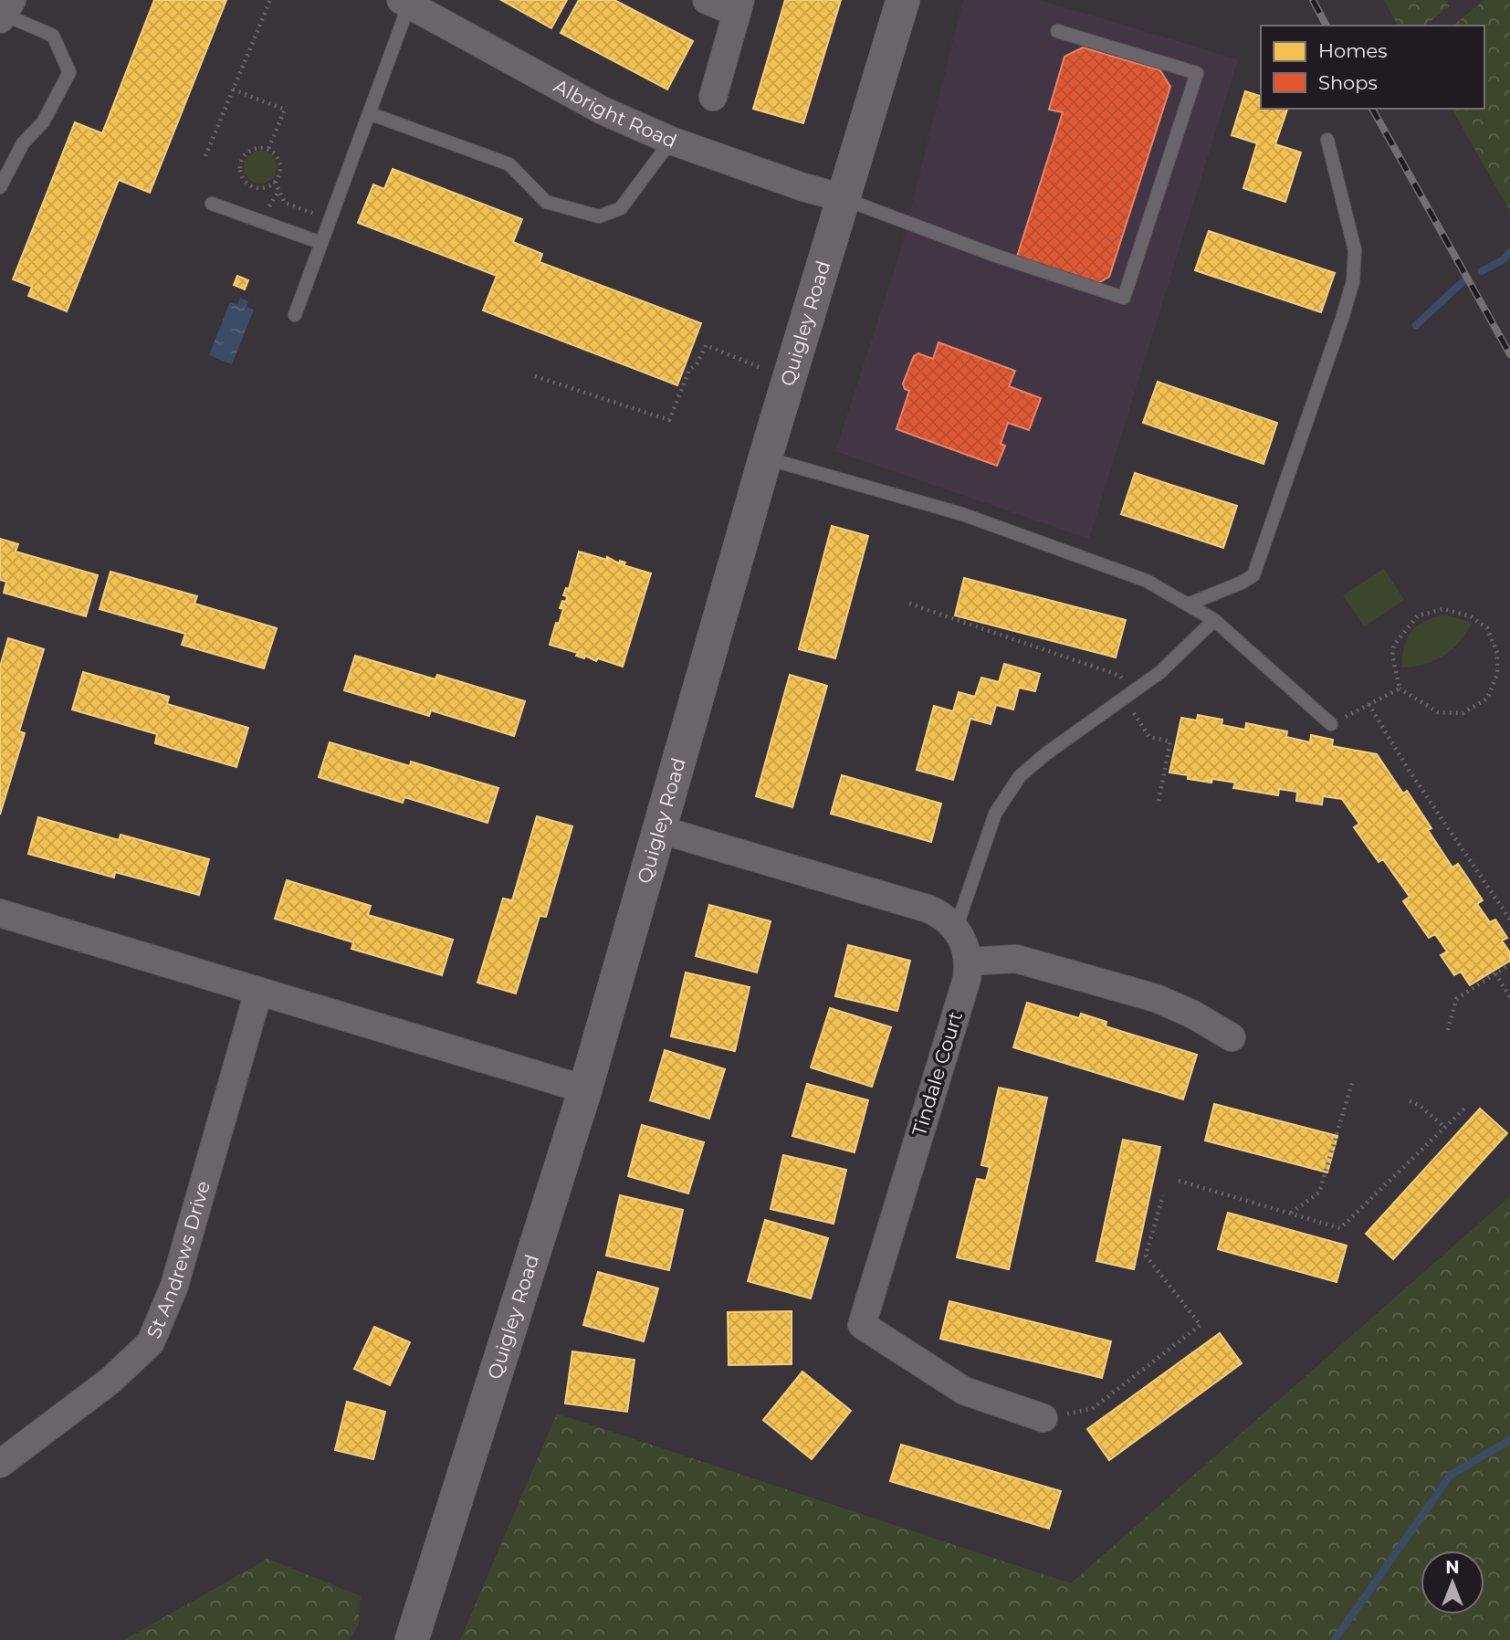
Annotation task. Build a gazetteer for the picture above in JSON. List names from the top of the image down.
{
  "streets": {
    "street": [
      "Albright Road",
      "Quigley Road",
      "Tindale Court",
      "St Andrews Drive"
    ]
  },
  "crossings": [
    ["Albright Road", "Quigley Road"]
  ],
  "legend": ["Homes", "Shops"],
  "north": "top"
}
